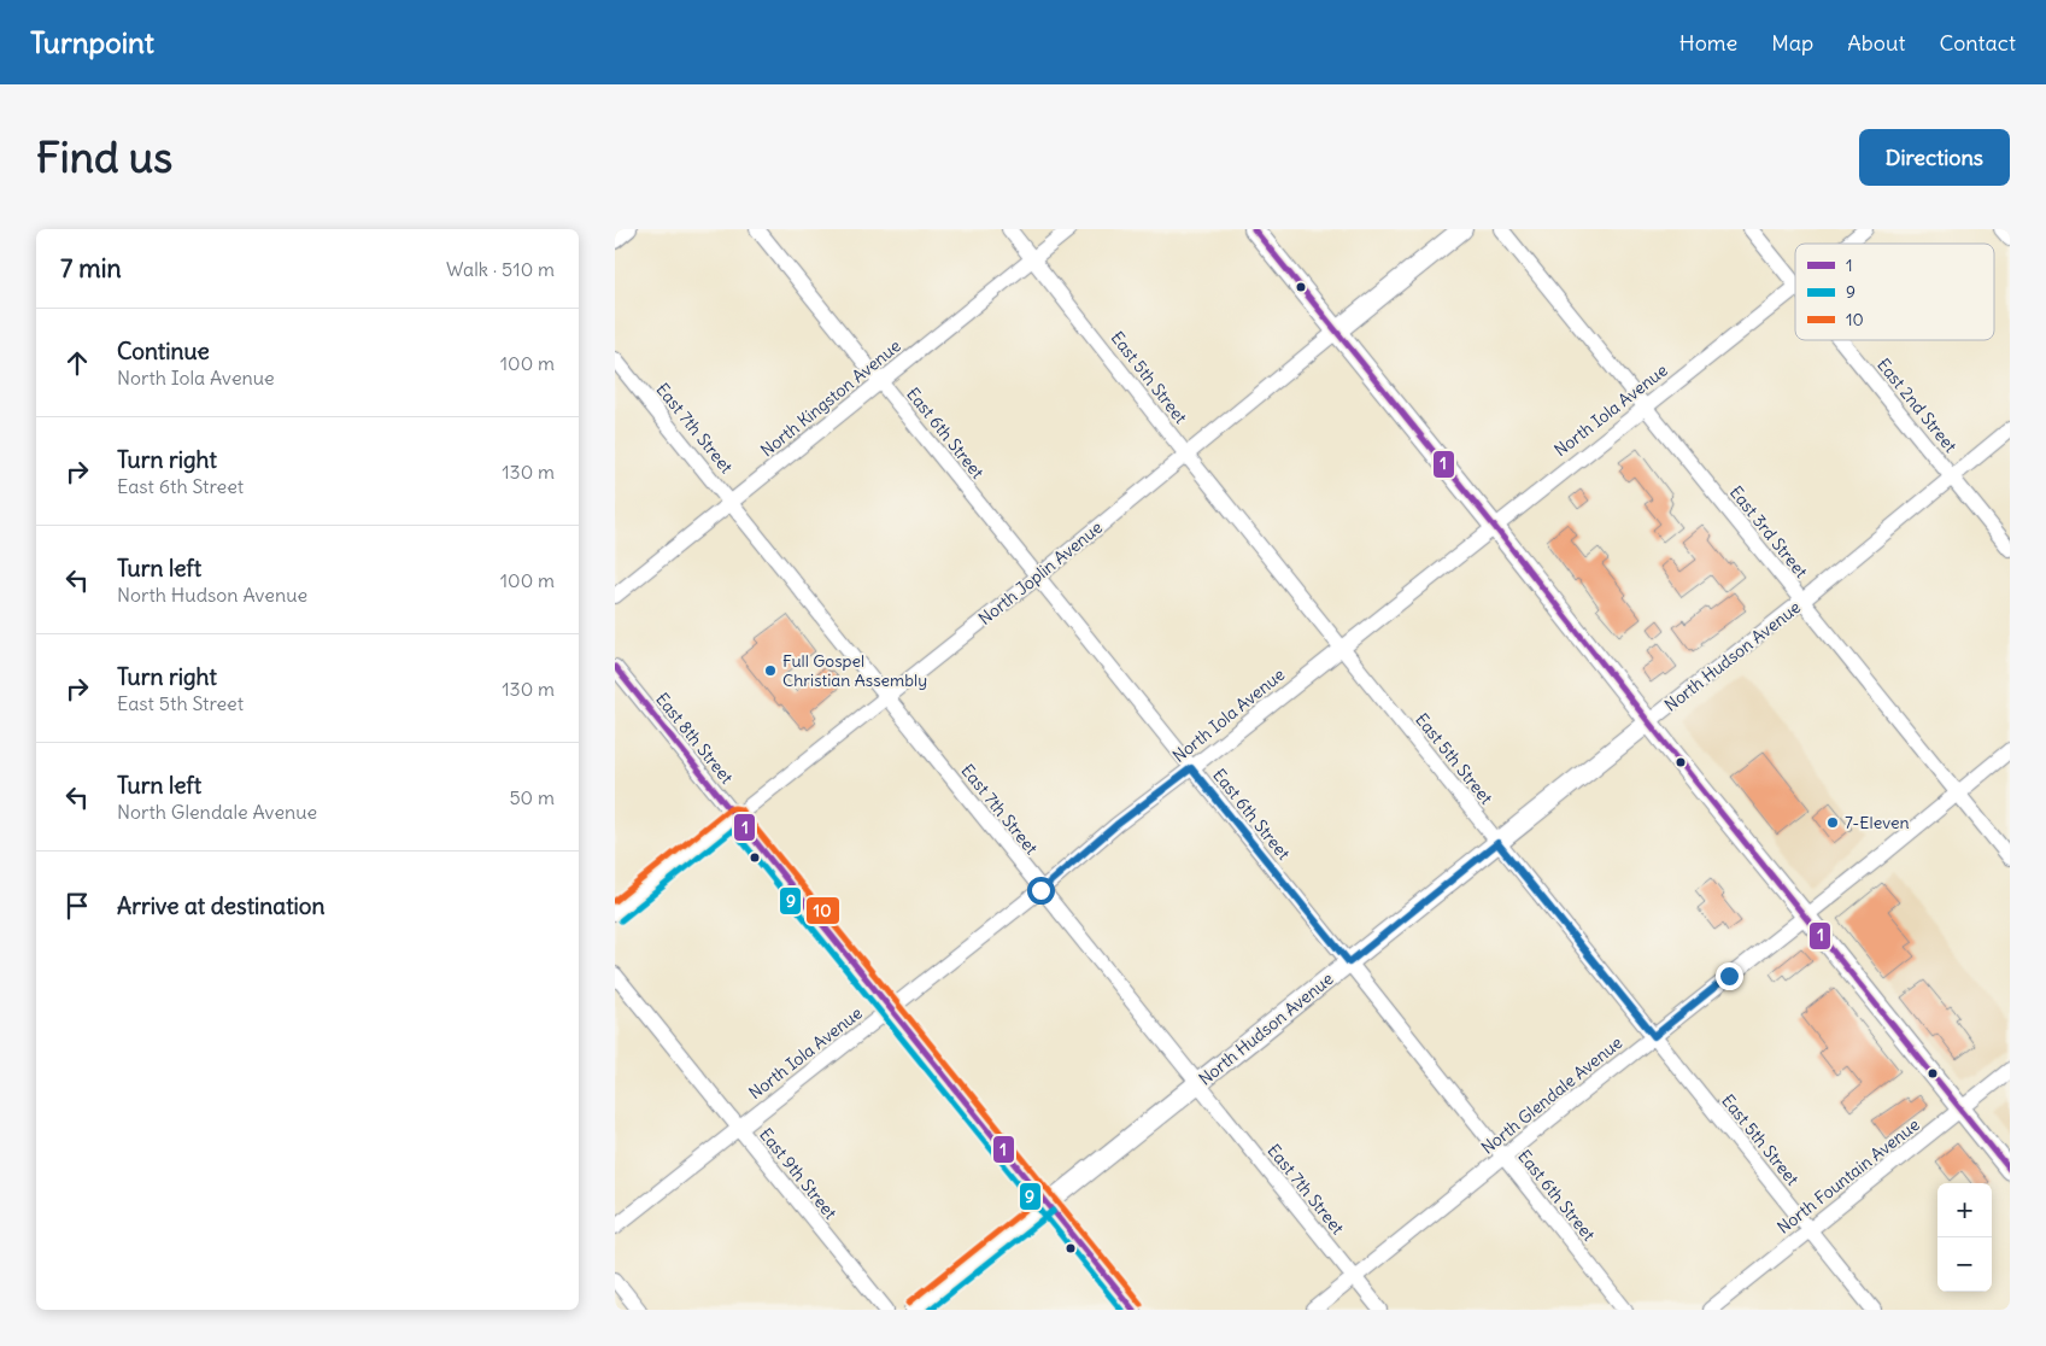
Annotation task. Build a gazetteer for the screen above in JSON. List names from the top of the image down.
{
  "streets": {
    "main road": ["North Joplin Avenue", "North Hudson Avenue"],
    "street": [
      "East 5th Street",
      "North Kingston Avenue",
      "East 2nd Street",
      "North Iola Avenue",
      "East 7th Street",
      "East 6th Street",
      "East 3rd Street",
      "East 8th Street",
      "North Glendale Avenue",
      "East 9th Street",
      "North Fountain Avenue"
    ]
  },
  "crossings": [
    ["East 5th Street", "North Kingston Avenue"],
    ["East 5th Street", "North Iola Avenue"],
    ["East 5th Street", "North Joplin Avenue"],
    ["East 5th Street", "North Hudson Avenue"],
    ["East 5th Street", "North Glendale Avenue"],
    ["East 5th Street", "North Fountain Avenue"],
    ["North Kingston Avenue", "East 7th Street"],
    ["North Kingston Avenue", "East 6th Street"],
    ["East 2nd Street", "North Hudson Avenue"],
    ["North Iola Avenue", "East 7th Street"],
    ["North Iola Avenue", "East 6th Street"],
    ["North Iola Avenue", "East 3rd Street"],
    ["North Iola Avenue", "East 8th Street"],
    ["North Iola Avenue", "East 9th Street"],
    ["East 7th Street", "North Joplin Avenue"],
    ["East 7th Street", "North Hudson Avenue"],
    ["East 7th Street", "North Glendale Avenue"],
    ["East 6th Street", "North Joplin Avenue"],
    ["East 6th Street", "North Hudson Avenue"],
    ["East 6th Street", "North Glendale Avenue"],
    ["East 3rd Street", "North Hudson Avenue"],
    ["East 3rd Street", "North Glendale Avenue"],
    ["North Joplin Avenue", "East 8th Street"],
    ["North Hudson Avenue", "East 8th Street"]
  ],
  "places": ["Full Gospel Christian Assembly", "7-Eleven"],
  "lines": ["transit line 1", "transit line 10", "transit line 9"],
  "legend": ["1", "9", "10"],
  "page": {
    "header": "Turnpoint",
    "nav": [
      "Home",
      "Map",
      "About",
      "Contact"
    ],
    "buttons": "Directions",
    "title": "Find us",
    "heading": ["7 min", "Walk · 510 m"],
    "list": [
      ["Continue", "North Iola Avenue", "100 m"],
      ["Turn right", "East 6th Street", "130 m"],
      ["Turn left", "North Hudson Avenue", "100 m"],
      ["Turn right", "East 5th Street", "130 m"],
      ["Turn left", "North Glendale Avenue", "50 m"],
      "Arrive at destination"
    ],
    "map_buttons": ["+", "−"]
  }
}
